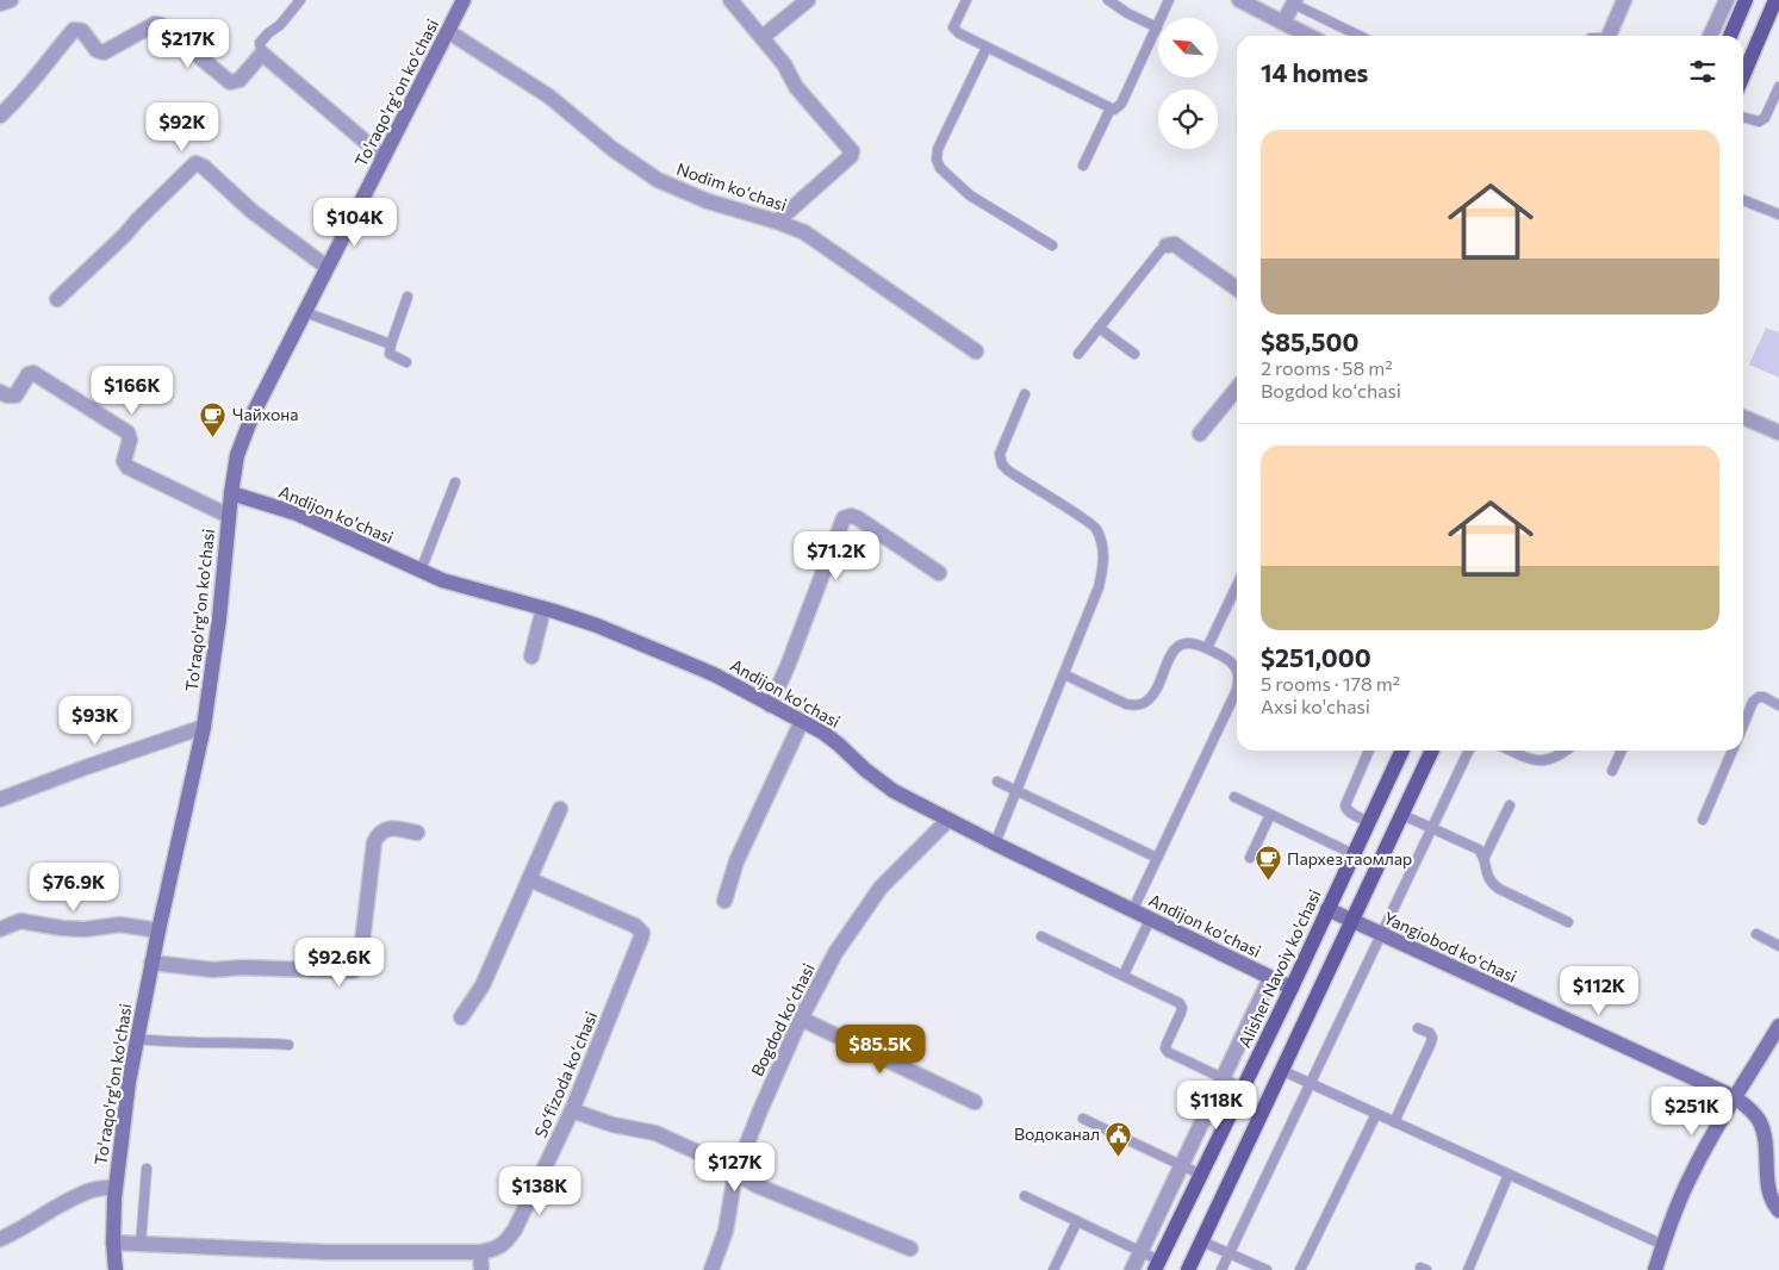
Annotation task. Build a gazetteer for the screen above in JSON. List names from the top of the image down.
{
  "streets": {
    "main road": ["Alisher Navoiy ko'chasi"],
    "street": [
      "To'raqo'rg'on ko'chasi",
      "Nodim koʻchasi",
      "Andijon ko'chasi",
      "Yangiobod koʻchasi",
      "Bogdod koʻchasi",
      "Soʻfizoda koʻchasi"
    ]
  },
  "crossings": [
    ["To'raqo'rg'on ko'chasi", "Nodim koʻchasi"],
    ["To'raqo'rg'on ko'chasi", "Andijon ko'chasi"],
    ["To'raqo'rg'on ko'chasi", "Soʻfizoda koʻchasi"],
    ["Andijon ko'chasi", "Alisher Navoiy ko'chasi"],
    ["Andijon ko'chasi", "Bogdod koʻchasi"],
    ["Yangiobod koʻchasi", "Alisher Navoiy ko'chasi"]
  ],
  "places": {
    "cafe": ["Чайхона", "Пархез таомлар"],
    "public building": ["Водоканал"]
  },
  "north": "top left",
  "page": {
    "price": [
      "$217K",
      "$92K",
      "$104K",
      "$166K",
      "$71.2K",
      "$93K",
      "$76.9K",
      "$92.6K",
      "$112K",
      "$85.5K",
      "$118K",
      "$251K",
      "$127K",
      "$138K"
    ],
    "heading": "14 homes",
    "list": [
      {
        "name": "$85,500",
        "note": "2 rooms · 58 m² · Bogdod koʻchasi"
      },
      {
        "name": "$251,000",
        "note": "5 rooms · 178 m² · Axsi ko'chasi"
      }
    ]
  }
}
